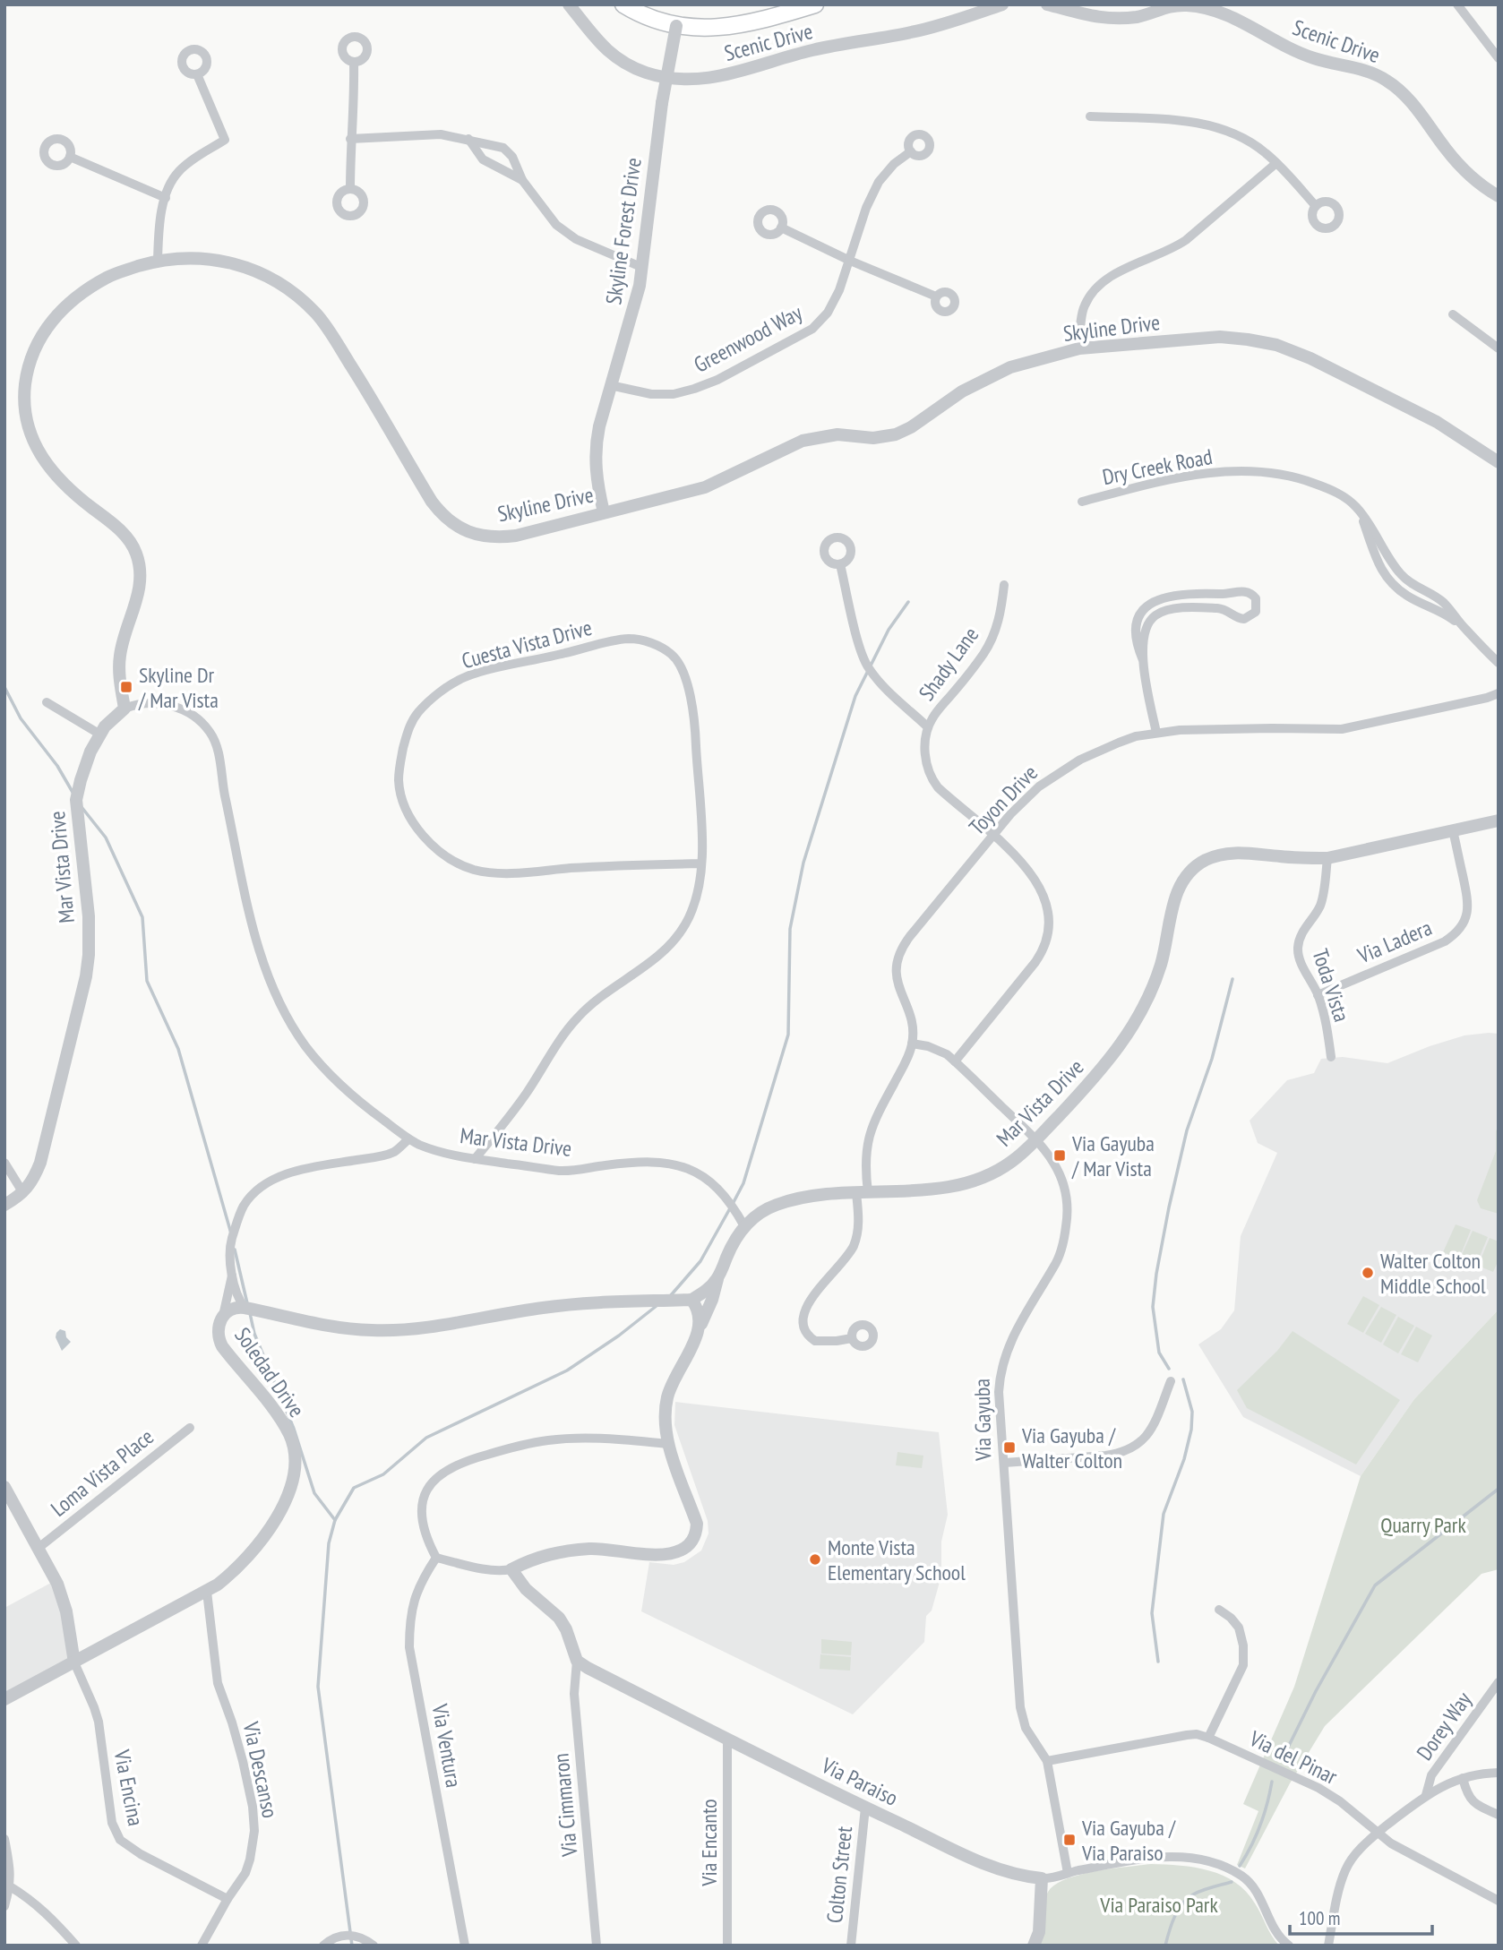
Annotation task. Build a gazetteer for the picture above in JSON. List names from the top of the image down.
{
  "streets": {
    "street": [
      "Scenic Drive",
      "Skyline Forest Drive",
      "Skyline Drive",
      "Greenwood Way",
      "Dry Creek Road",
      "Cuesta Vista Drive",
      "Shady Lane",
      "Toyon Drive",
      "Mar Vista Drive",
      "Via Ladera",
      "Toda Vista",
      "Soledad Drive",
      "Via Gayuba",
      "Loma Vista Place",
      "Dorey Way",
      "Via Ventura",
      "Via del Pinar",
      "Via Descanso",
      "Via Paraiso",
      "Via Encina",
      "Via Cimmaron",
      "Via Encanto",
      "Colton Street"
    ]
  },
  "crossings": [
    ["Skyline Forest Drive", "Skyline Drive"],
    ["Skyline Forest Drive", "Greenwood Way"],
    ["Skyline Drive", "Mar Vista Drive"],
    ["Cuesta Vista Drive", "Mar Vista Drive"],
    ["Shady Lane", "Toyon Drive"],
    ["Shady Lane", "Via Gayuba"],
    ["Toyon Drive", "Mar Vista Drive"],
    ["Toyon Drive", "Via Gayuba"],
    ["Mar Vista Drive", "Via Ladera"],
    ["Mar Vista Drive", "Toda Vista"],
    ["Mar Vista Drive", "Via Gayuba"],
    ["Via Ladera", "Toda Vista"],
    ["Soledad Drive", "Via Descanso"],
    ["Soledad Drive", "Via Encina"],
    ["Via Gayuba", "Via del Pinar"],
    ["Via Gayuba", "Via Paraiso"],
    ["Via Descanso", "Via Encina"],
    ["Via Paraiso", "Via Cimmaron"],
    ["Via Paraiso", "Via Encanto"],
    ["Via Paraiso", "Colton Street"]
  ],
  "parks": ["Quarry Park", "Via Paraiso Park"],
  "places": {
    "transit": [
      "Skyline Dr / Mar Vista",
      "Via Gayuba / Mar Vista",
      "Via Gayuba / Walter Colton",
      "Via Gayuba / Via Paraiso"
    ],
    "other": ["Walter Colton Middle School", "Monte Vista Elementary School"]
  },
  "scale_bar": "100 m"
}
